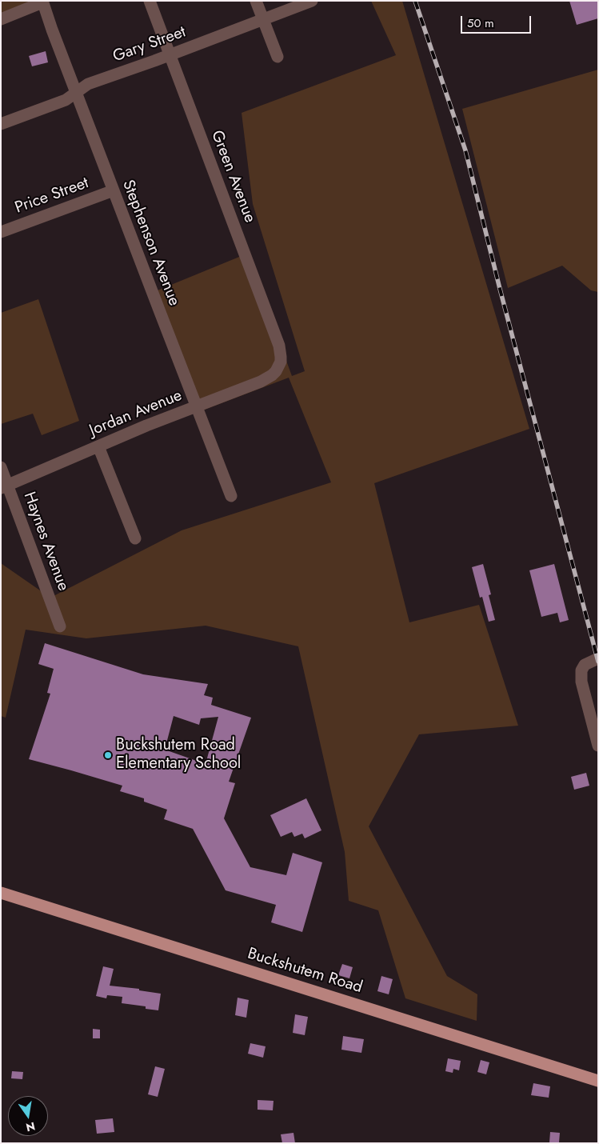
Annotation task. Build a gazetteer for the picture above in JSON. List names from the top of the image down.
{
  "streets": {
    "main road": ["Buckshutem Road"],
    "street": [
      "Gary Street",
      "Green Avenue",
      "Price Street",
      "Stephenson Avenue",
      "Jordan Avenue",
      "Haynes Avenue"
    ]
  },
  "crossings": [
    ["Gary Street", "Green Avenue"],
    ["Gary Street", "Stephenson Avenue"],
    ["Green Avenue", "Jordan Avenue"],
    ["Price Street", "Stephenson Avenue"],
    ["Stephenson Avenue", "Jordan Avenue"],
    ["Jordan Avenue", "Haynes Avenue"]
  ],
  "places": ["Buckshutem Road Elementary School"],
  "scale_bar": "50 m",
  "north": "bottom"
}
